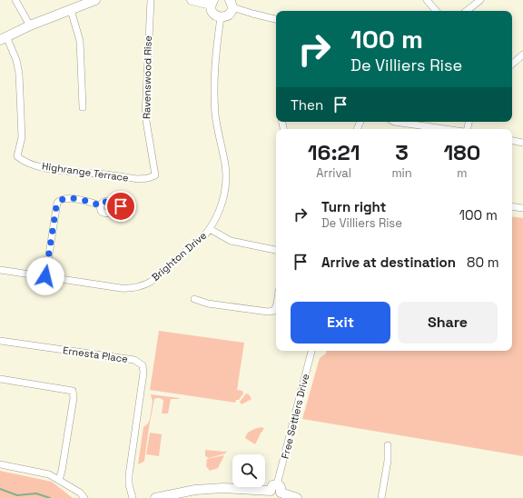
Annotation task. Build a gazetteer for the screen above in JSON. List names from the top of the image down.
{
  "streets": {
    "street": [
      "Ravenswood Rise",
      "Highrange Terrace",
      "Brighton Drive",
      "Ernesta Place",
      "Free Settlers Drive"
    ]
  },
  "crossings": [
    ["Ravenswood Rise", "Highrange Terrace"]
  ],
  "page": {
    "turn": ["100 m", "De Villiers Rise"],
    "then": "Then",
    "eta": [
      "16:21",
      "Arrival",
      "3",
      "min",
      "180",
      "m"
    ],
    "list": [
      {
        "name": "Turn right",
        "note": "De Villiers Rise",
        "value": "100 m"
      },
      {
        "name": "Arrive at destination",
        "value": "80 m"
      }
    ],
    "buttons": ["Exit", "Share"]
  }
}
